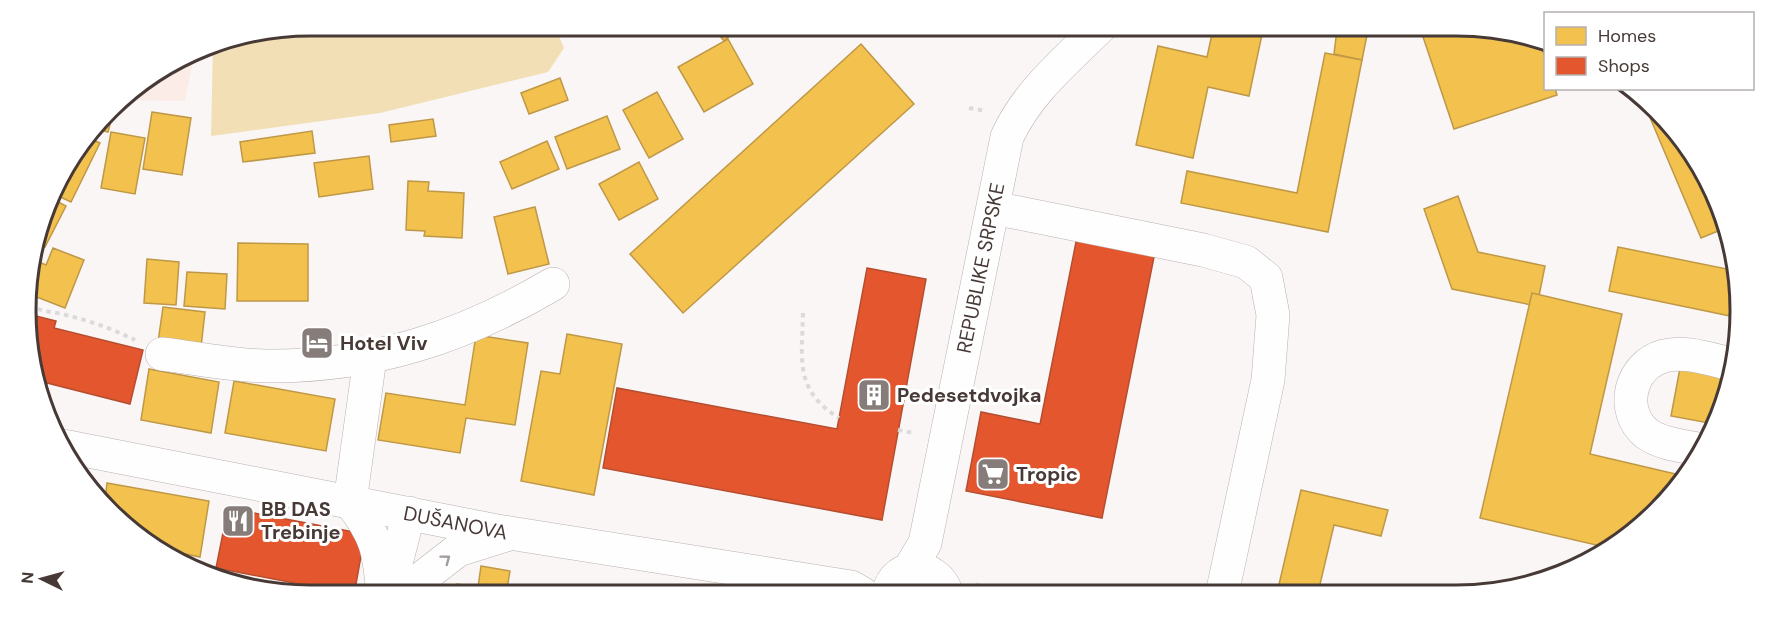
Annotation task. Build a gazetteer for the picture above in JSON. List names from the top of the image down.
{
  "streets": {
    "street": ["REPUBLIKE SRPSKE", "DUŠANOVA"]
  },
  "places": {
    "hotel": ["Hotel Viv"],
    "building": ["Pedesetdvojka"],
    "supermarket": ["Tropic"],
    "restaurant": ["BB DAS Trebinje"]
  },
  "legend": ["Homes", "Shops"],
  "north": "left"
}
